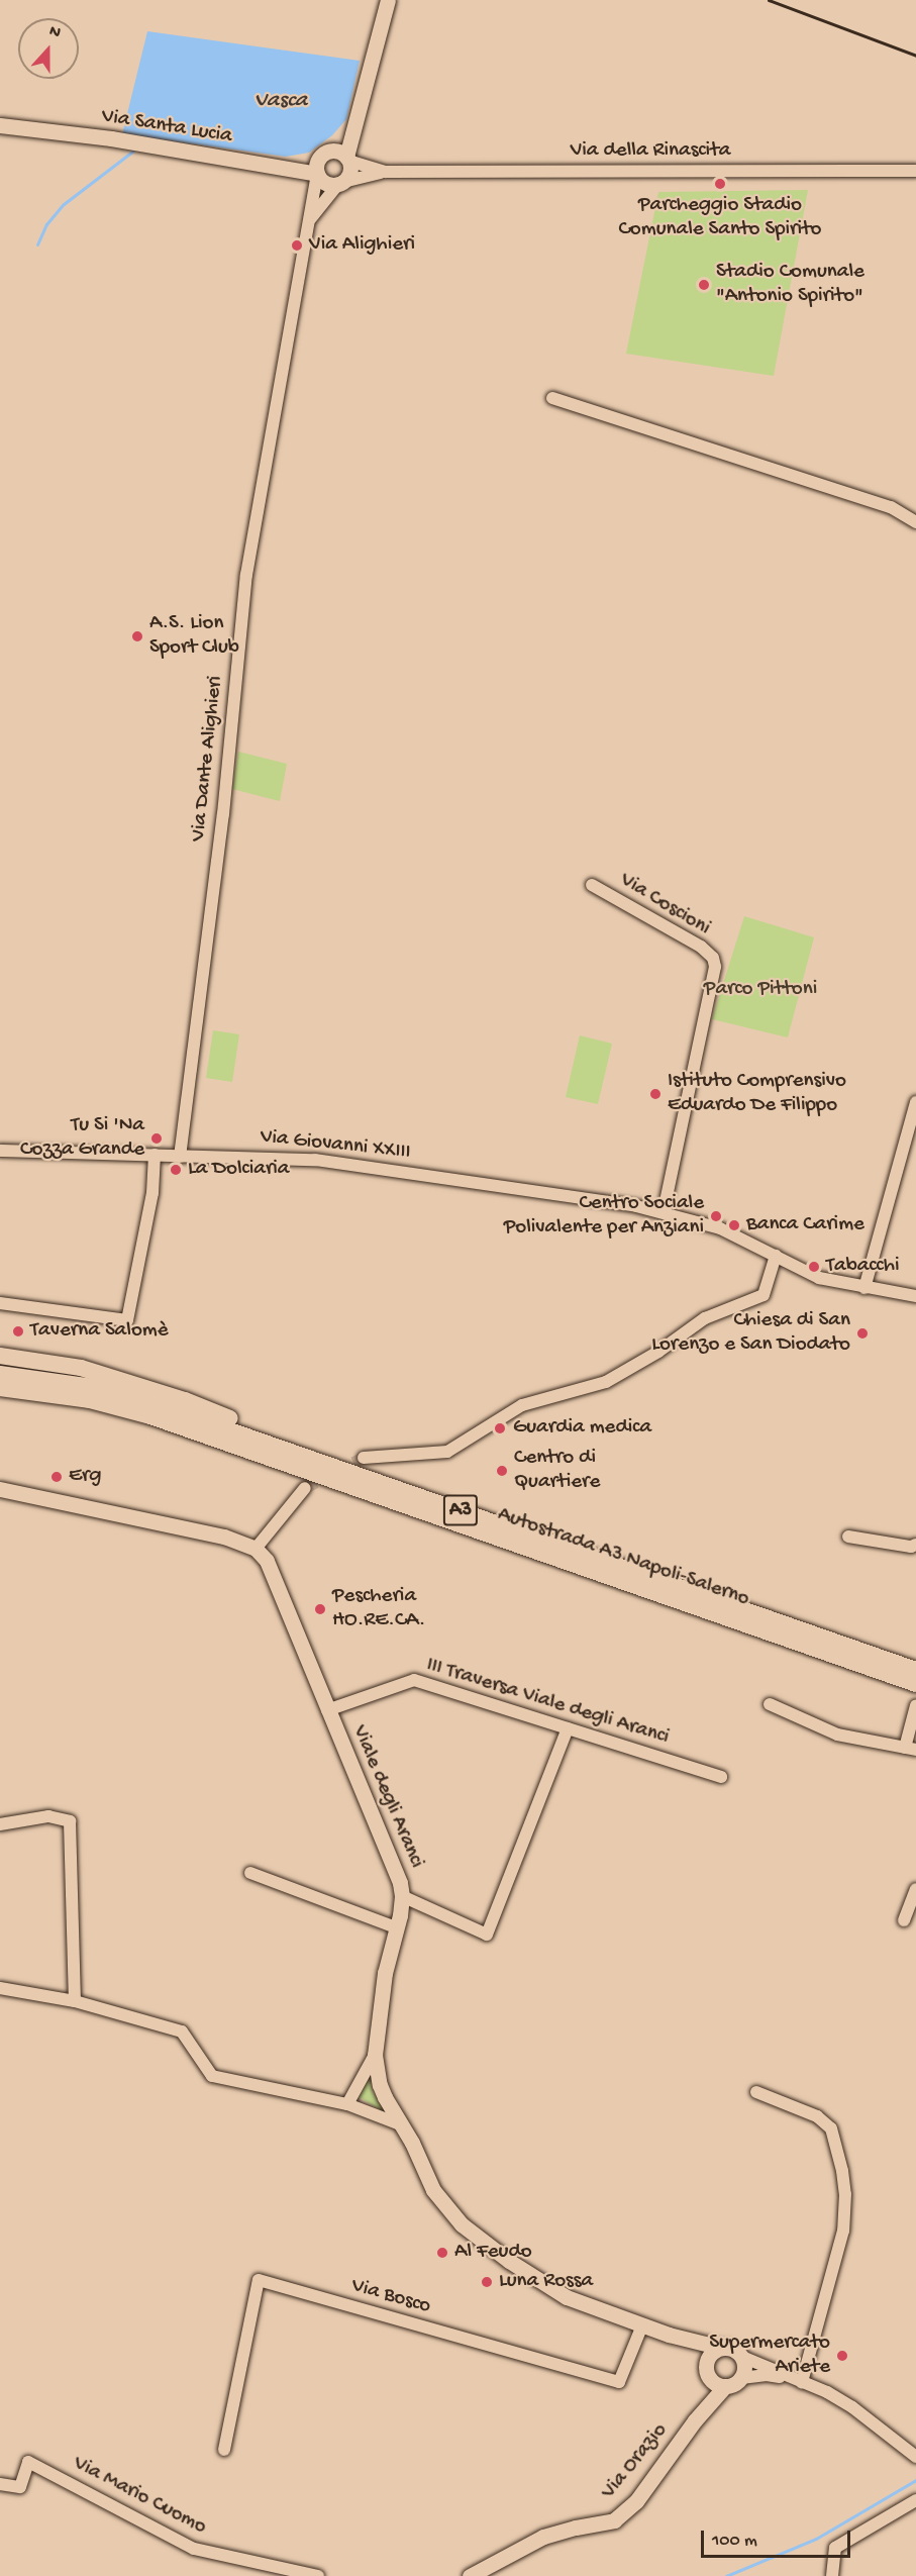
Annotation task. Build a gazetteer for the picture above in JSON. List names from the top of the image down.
{
  "streets": {
    "highway": ["A3", "Autostrada A3 Napoli-Salerno"],
    "main road": ["Via Santa Lucia", "Viale degli Aranci", "Via Orazio"],
    "street": [
      "Via della Rinascita",
      "Via Dante Alighieri",
      "Via Coscioni",
      "Via Giovanni XXIII",
      "III Traversa Viale degli Aranci",
      "Via Bosco",
      "Via Mario Cuomo"
    ]
  },
  "crossings": [
    ["Via Santa Lucia", "Via della Rinascita"],
    ["Via Santa Lucia", "Via Dante Alighieri"],
    ["Via della Rinascita", "Via Dante Alighieri"],
    ["Via Dante Alighieri", "Via Giovanni XXIII"],
    ["Via Coscioni", "Via Giovanni XXIII"],
    ["III Traversa Viale degli Aranci", "Viale degli Aranci"],
    ["Viale degli Aranci", "Via Bosco"]
  ],
  "water": ["Vasca"],
  "parks": ["Parco Pittoni"],
  "places": [
    "Parcheggio Stadio Comunale Santo Spirito",
    "Via Alighieri",
    "Stadio Comunale \"Antonio Spirito\"",
    "A.S. Lion Sport Club",
    "Istituto Comprensivo Eduardo De Filippo",
    "Tu Si 'Na Cozza Grande",
    "La Dolciaria",
    "Centro Sociale Polivalente per Anziani",
    "Banca Carime",
    "Tabacchi",
    "Taverna Salomè",
    "Chiesa di San Lorenzo e San Diodato",
    "Guardia medica",
    "Centro di Quartiere",
    "Erg",
    "Pescheria HO.RE.CA.",
    "Al Feudo",
    "Luna Rossa",
    "Supermercato Ariete"
  ],
  "scale_bar": "100 m",
  "north": "top"
}
